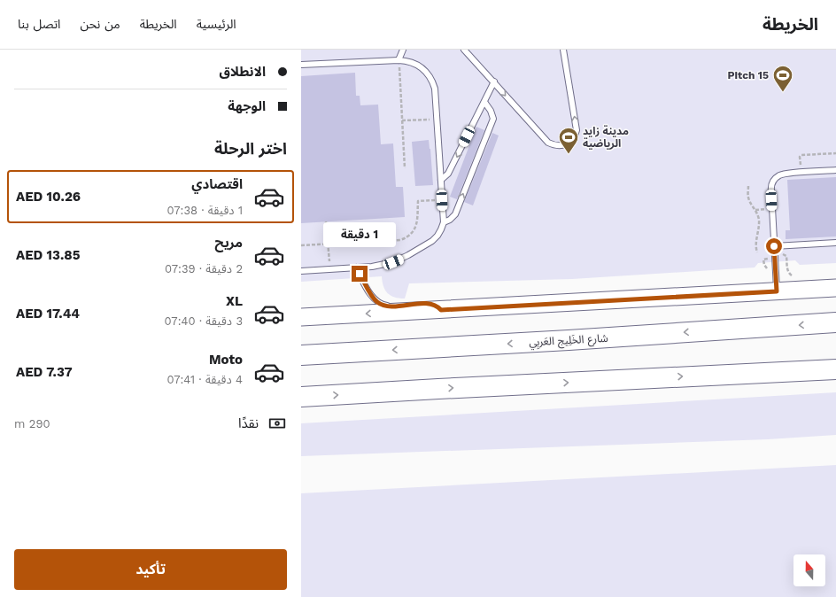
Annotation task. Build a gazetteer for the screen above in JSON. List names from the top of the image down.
{
  "streets": {
    "highway": ["شارع الخَلِيج العَربِي"]
  },
  "places": {
    "sports": ["Pitch 15", "مدينة زايد الرياضية"]
  },
  "north": "top",
  "page": {
    "header": "الخريطة",
    "nav": [
      "الرئيسية",
      "الخريطة",
      "من نحن",
      "اتصل بنا"
    ],
    "banner": ["الانطلاق", "الوجهة"],
    "heading": "اختر الرحلة",
    "list": [
      {
        "name": "اقتصادي",
        "note": "1 دقيقة · 07:38",
        "value": "AED 10.26"
      },
      {
        "name": "مريح",
        "note": "2 دقيقة · 07:39",
        "value": "AED 13.85"
      },
      {
        "name": "XL",
        "note": "3 دقيقة · 07:40",
        "value": "AED 17.44"
      },
      {
        "name": "Moto",
        "note": "4 دقيقة · 07:41",
        "value": "AED 7.37"
      }
    ],
    "bubble": "1 دقيقة",
    "pay": ["نقدًا", "290 m"],
    "buttons": "تأكيد"
  }
}
